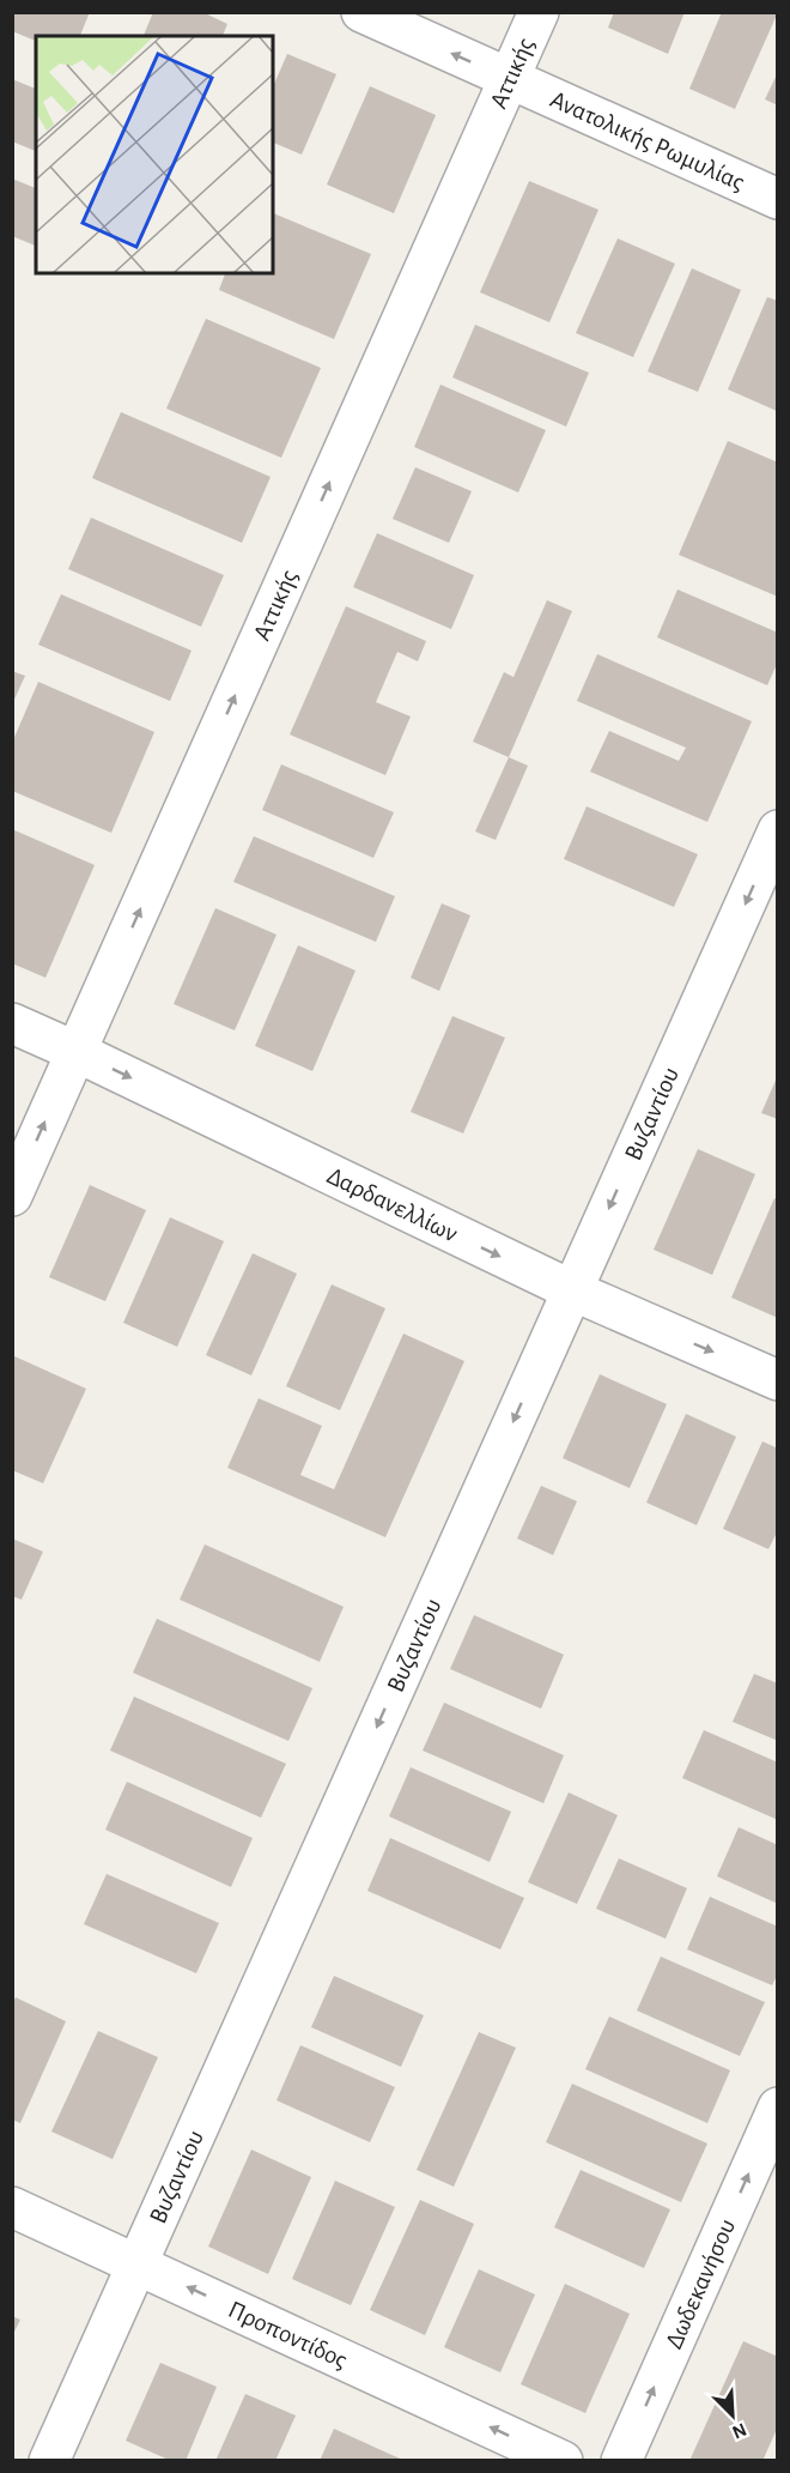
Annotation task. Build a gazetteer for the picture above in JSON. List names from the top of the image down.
{
  "streets": {
    "street": [
      "Αττικής",
      "Ανατολικής Ρωμυλίας",
      "Βυζαντίου",
      "Δαρδανελλίων",
      "Δωδεκανήσου",
      "Προποντίδος"
    ]
  },
  "crossings": [
    ["Αττικής", "Ανατολικής Ρωμυλίας"],
    ["Αττικής", "Δαρδανελλίων"],
    ["Βυζαντίου", "Δαρδανελλίων"],
    ["Βυζαντίου", "Προποντίδος"]
  ],
  "one_way": [
    "Αττικής",
    "Ανατολικής Ρωμυλίας",
    "Βυζαντίου",
    "Δαρδανελλίων",
    "Δωδεκανήσου",
    "Προποντίδος"
  ],
  "north": "bottom right"
}
